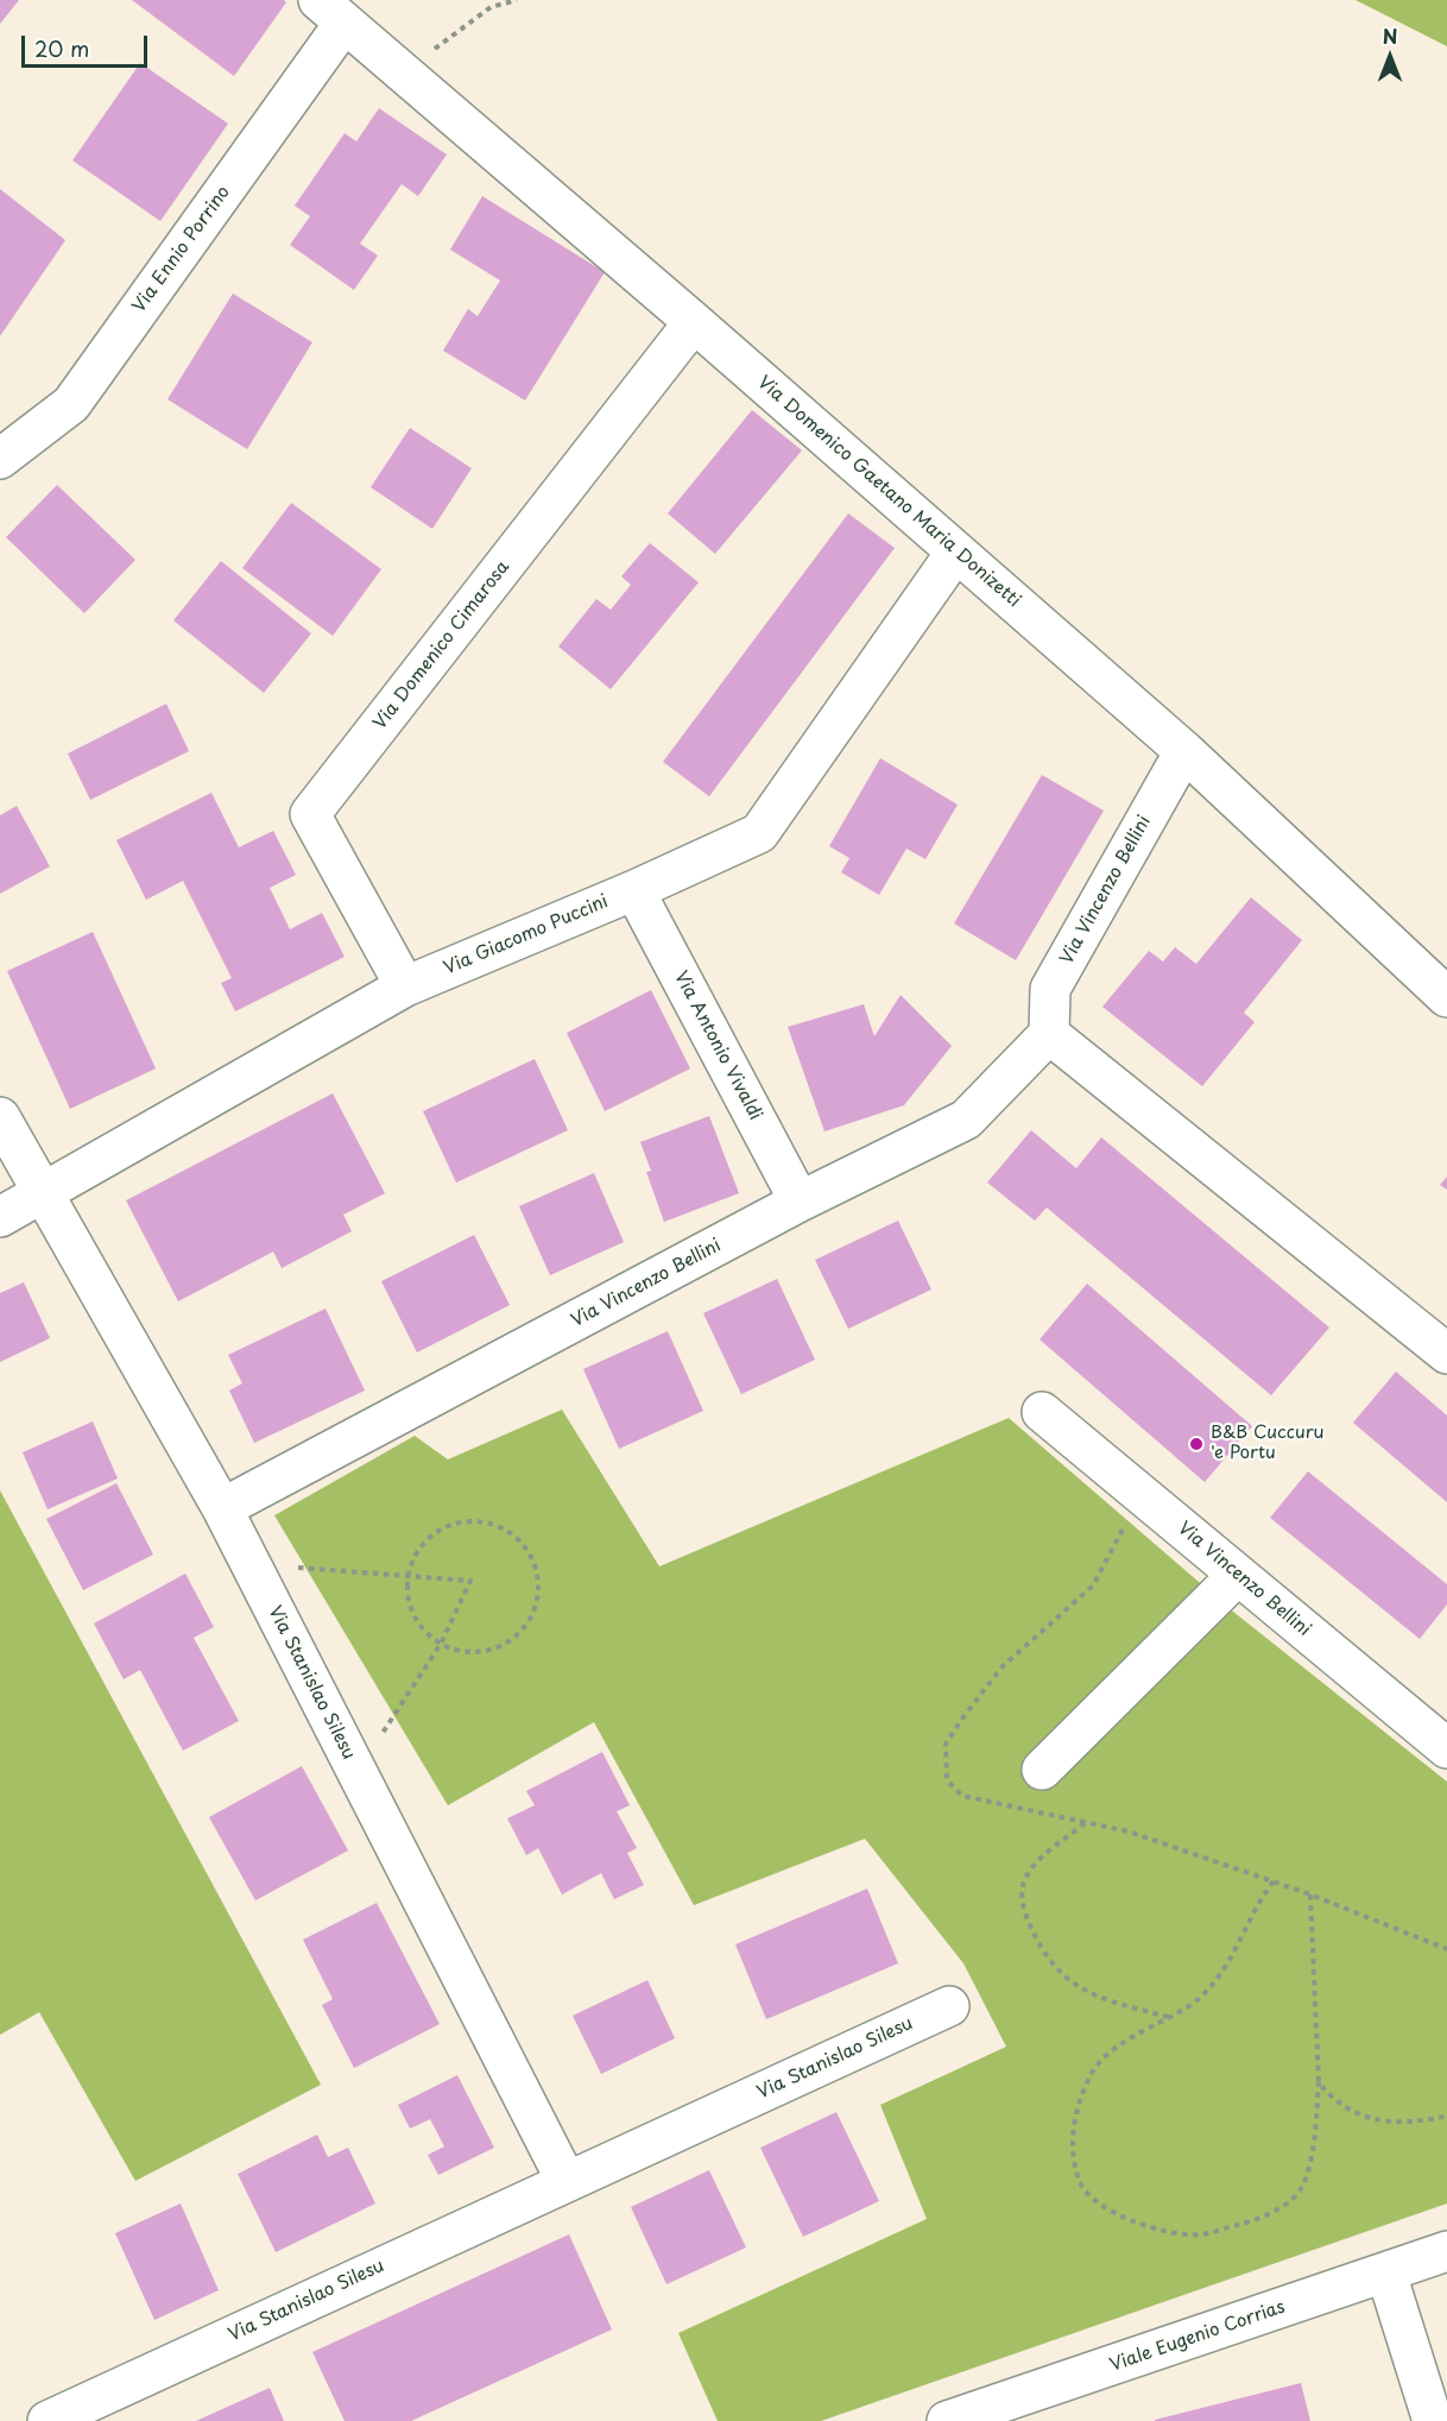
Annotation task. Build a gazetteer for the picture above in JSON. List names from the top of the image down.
{
  "streets": {
    "street": [
      "Via Ennio Porrino",
      "Via Domenico Gaetano Maria Donizetti",
      "Via Domenico Cimarosa",
      "Via Vincenzo Bellini",
      "Via Giacomo Puccini",
      "Via Antonio Vivaldi",
      "Via Stanislao Silesu",
      "Viale Eugenio Corrias"
    ]
  },
  "crossings": [
    ["Via Ennio Porrino", "Via Domenico Gaetano Maria Donizetti"],
    ["Via Domenico Gaetano Maria Donizetti", "Via Domenico Cimarosa"],
    ["Via Domenico Gaetano Maria Donizetti", "Via Vincenzo Bellini"],
    ["Via Domenico Gaetano Maria Donizetti", "Via Giacomo Puccini"],
    ["Via Domenico Cimarosa", "Via Giacomo Puccini"],
    ["Via Vincenzo Bellini", "Via Antonio Vivaldi"],
    ["Via Vincenzo Bellini", "Via Stanislao Silesu"],
    ["Via Giacomo Puccini", "Via Antonio Vivaldi"],
    ["Via Giacomo Puccini", "Via Stanislao Silesu"]
  ],
  "places": ["B&B Cuccuru 'e Portu"],
  "scale_bar": "20 m",
  "north": "top"
}
